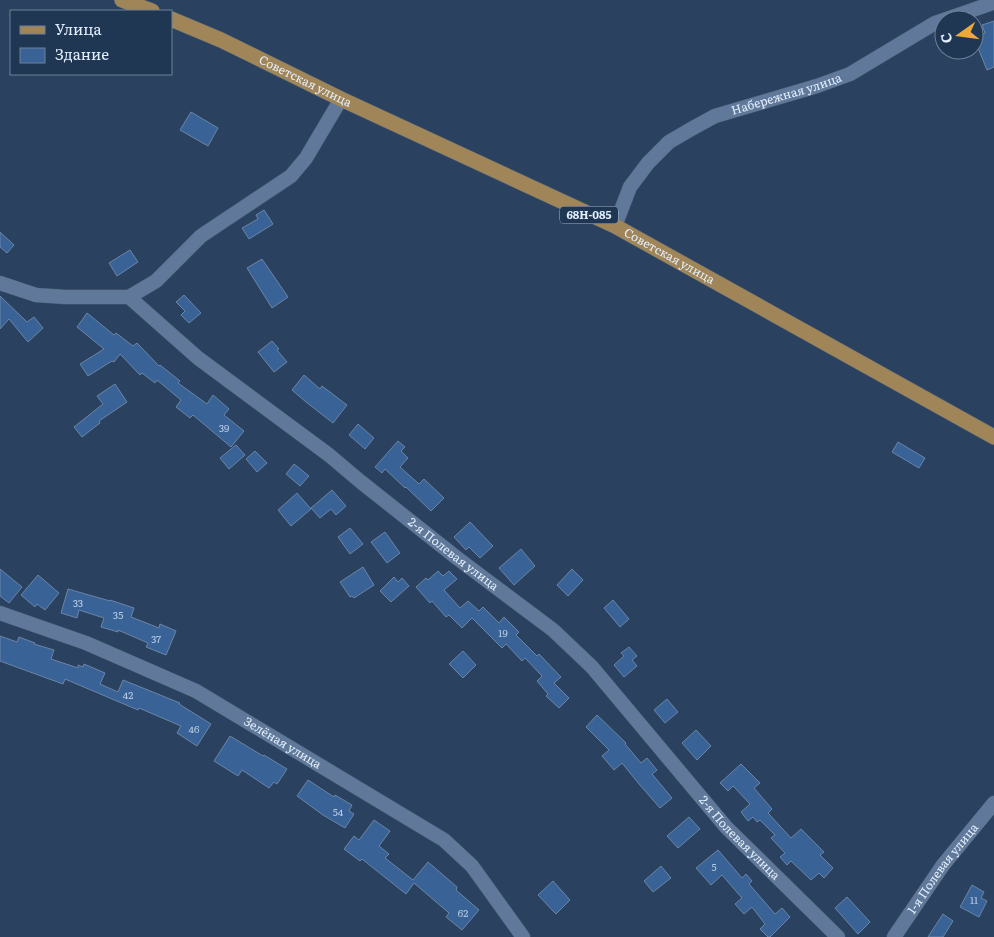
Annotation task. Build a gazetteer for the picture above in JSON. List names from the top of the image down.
{
  "streets": {
    "main road": ["Советская улица", "68Н-085"],
    "street": [
      "Набережная улица",
      "2-я Полевая улица",
      "Зелёная улица",
      "1-я Полевая улица"
    ]
  },
  "crossings": [
    ["Советская улица", "Набережная улица"]
  ],
  "house_numbers": [
    "39",
    "33",
    "35",
    "19",
    "37",
    "42",
    "46",
    "54",
    "5",
    "11",
    "62"
  ],
  "legend": ["Улица", "Здание"],
  "north": "left"
}
